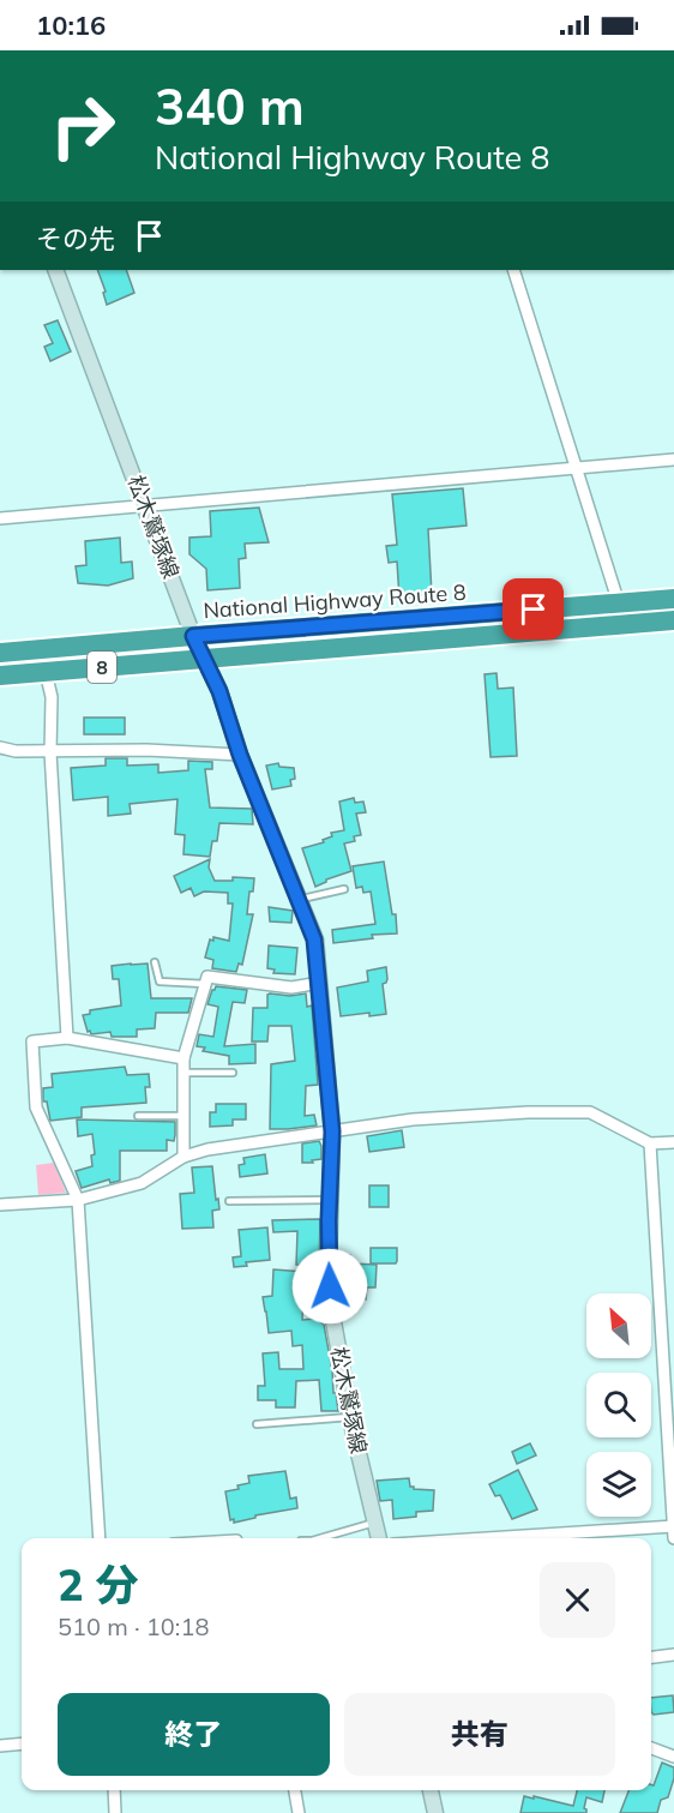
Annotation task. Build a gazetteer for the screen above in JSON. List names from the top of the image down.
{
  "streets": {
    "highway": ["National Highway Route 8", "8"],
    "main road": ["松木鷲塚線"]
  },
  "crossings": [
    ["松木鷲塚線", "National Highway Route 8"]
  ],
  "north": "top left",
  "page": {
    "status": "10:16",
    "turn": ["340 m", "National Highway Route 8"],
    "then": "その先",
    "heading": ["2 分", "510 m · 10:18"],
    "buttons": ["終了", "共有"]
  }
}
